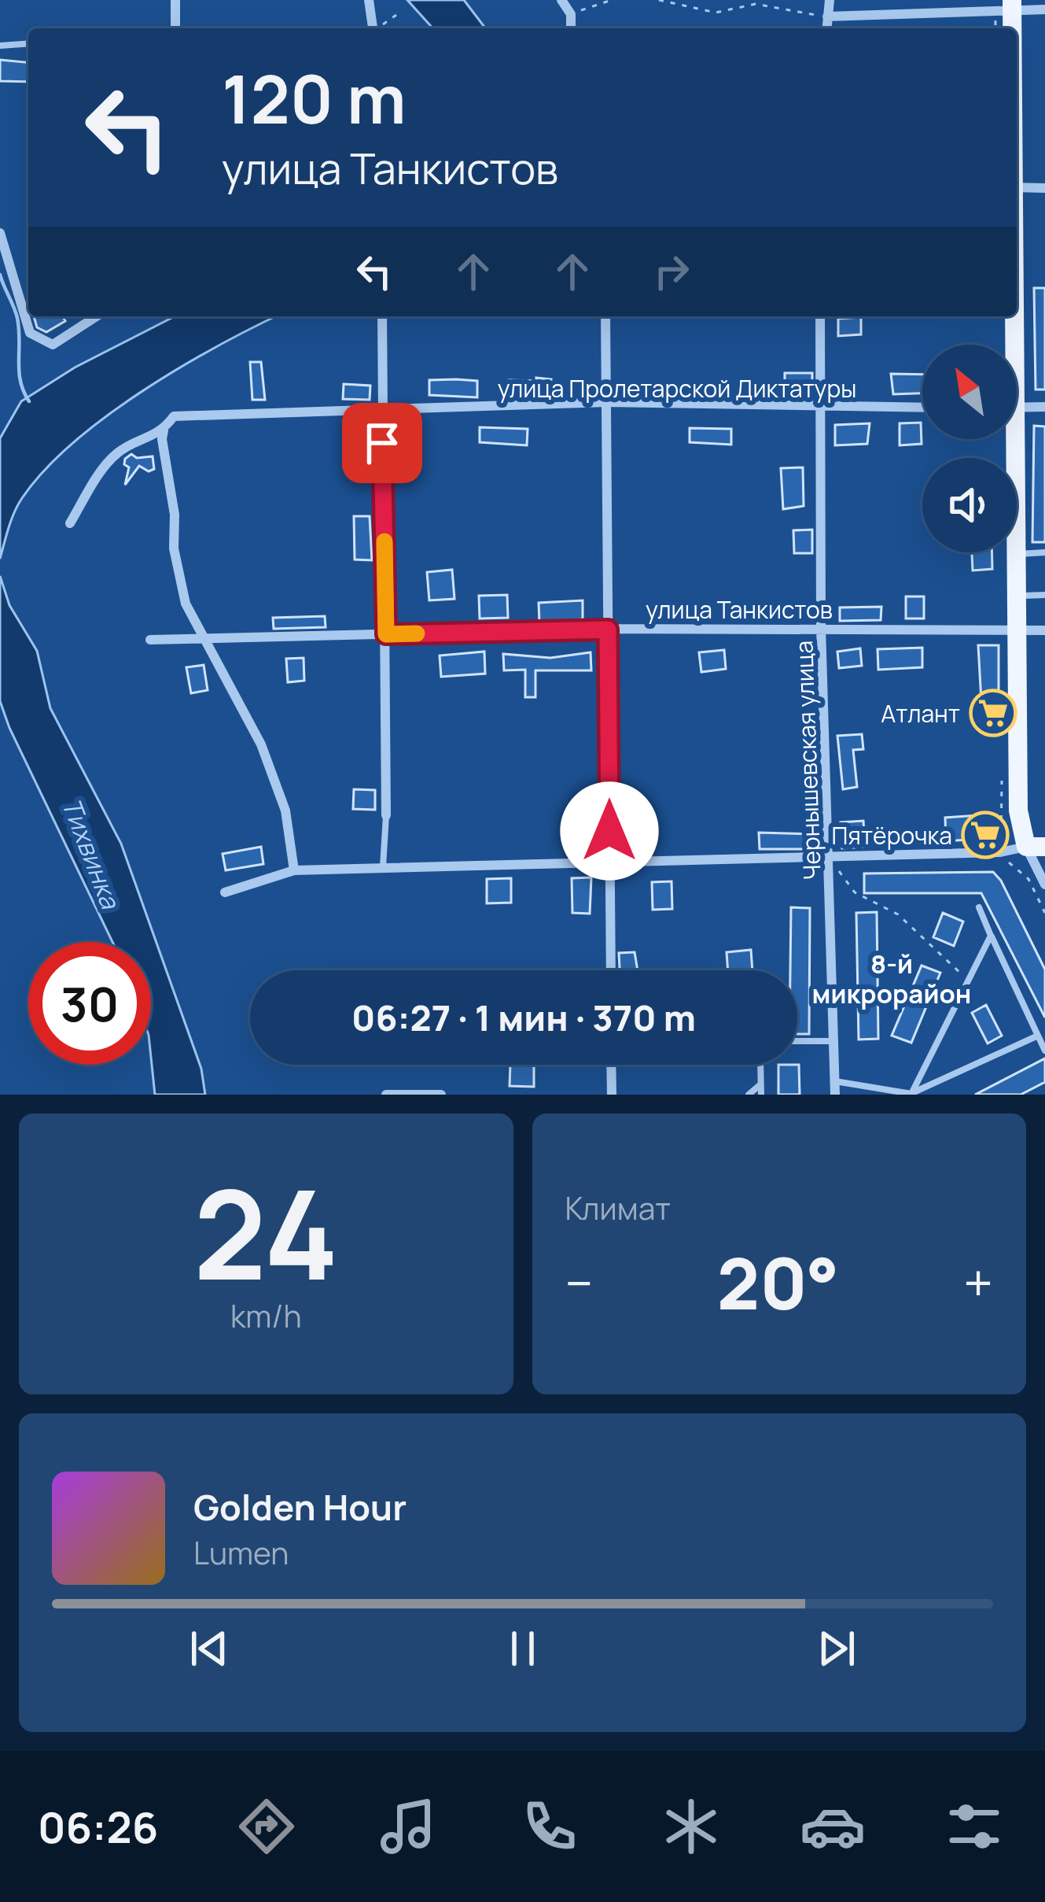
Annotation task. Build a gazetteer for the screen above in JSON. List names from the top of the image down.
{
  "streets": {
    "street": ["улица Пролетарской Диктатуры", "улица Танкистов", "Чернышевская улица"]
  },
  "crossings": [
    ["улица Пролетарской Диктатуры", "Чернышевская улица"],
    ["улица Танкистов", "Чернышевская улица"]
  ],
  "districts": ["8-й микрорайон"],
  "water": ["Тихвинка"],
  "places": {
    "supermarket": ["Атлант", "Пятёрочка"]
  },
  "north": "top left",
  "page": {
    "turn": ["120 m", "улица Танкистов"],
    "limit": "30",
    "trip": "06:27 · 1 мин · 370 m",
    "tile": [
      ["24", "km/h"],
      "Климат"
    ],
    "heat": ["−", "20°", "+"],
    "song": ["Golden Hour", "Lumen"],
    "tabs": "06:26"
  }
}
